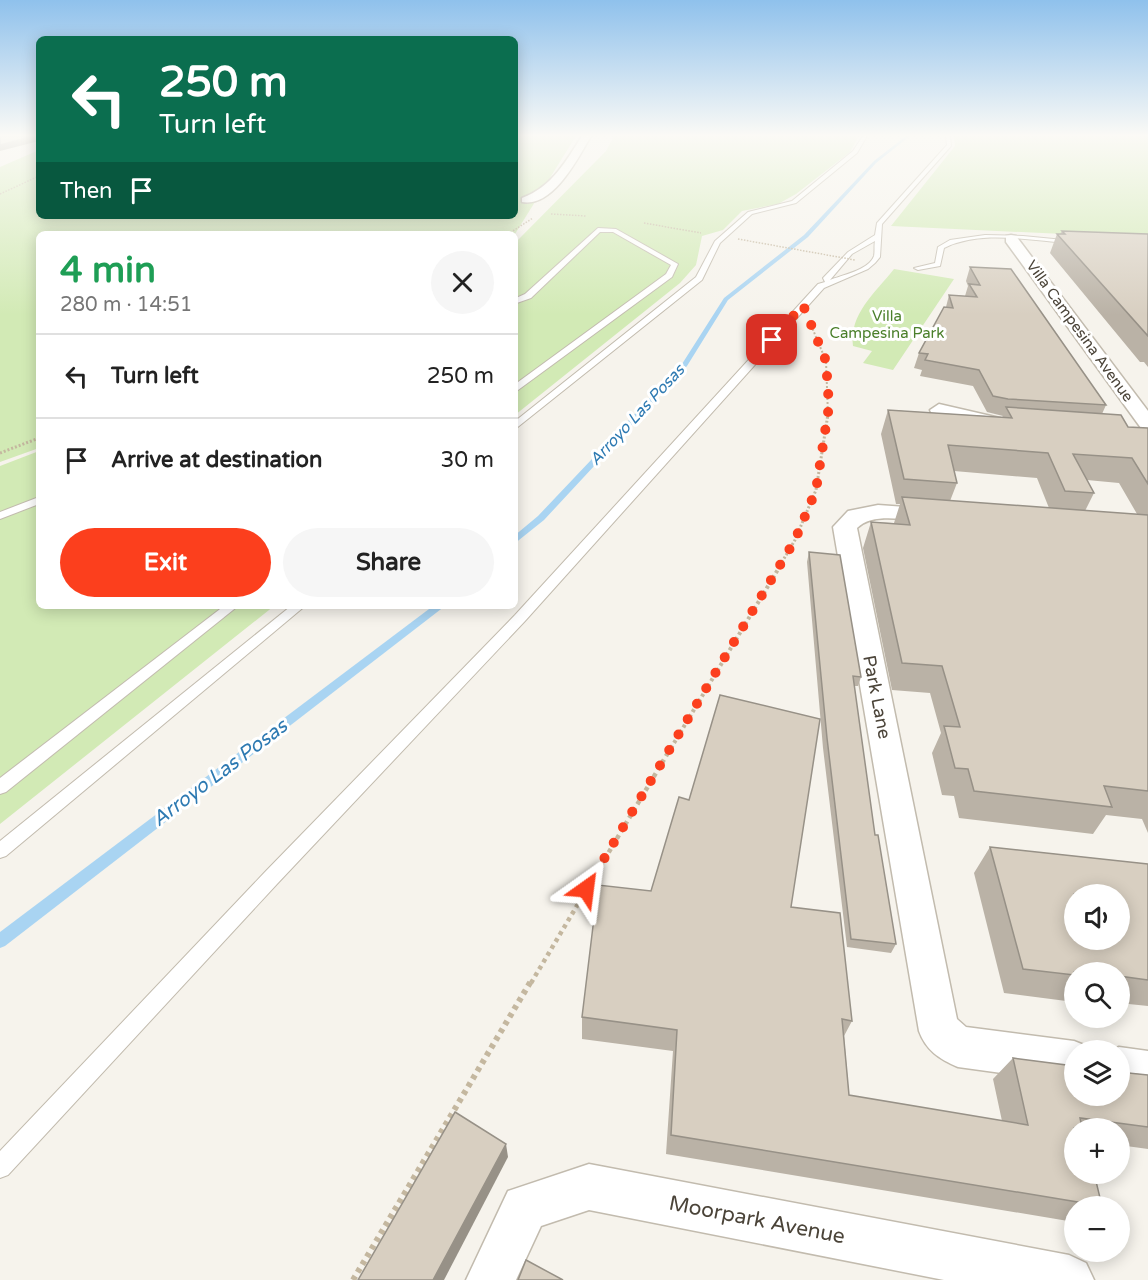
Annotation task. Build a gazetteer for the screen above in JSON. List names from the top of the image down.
{
  "streets": {
    "street": ["Villa Campesina Avenue", "Park Lane", "Moorpark Avenue"]
  },
  "water": ["Arroyo Las Posas"],
  "parks": ["Villa Campesina Park"],
  "page": {
    "turn": ["250 m", "Turn left"],
    "then": "Then",
    "heading": ["4 min", "280 m · 14:51"],
    "list": [
      {
        "name": "Turn left",
        "value": "250 m"
      },
      {
        "name": "Arrive at destination",
        "value": "30 m"
      }
    ],
    "buttons": ["Exit", "Share"],
    "map_buttons": ["+", "−"]
  }
}
